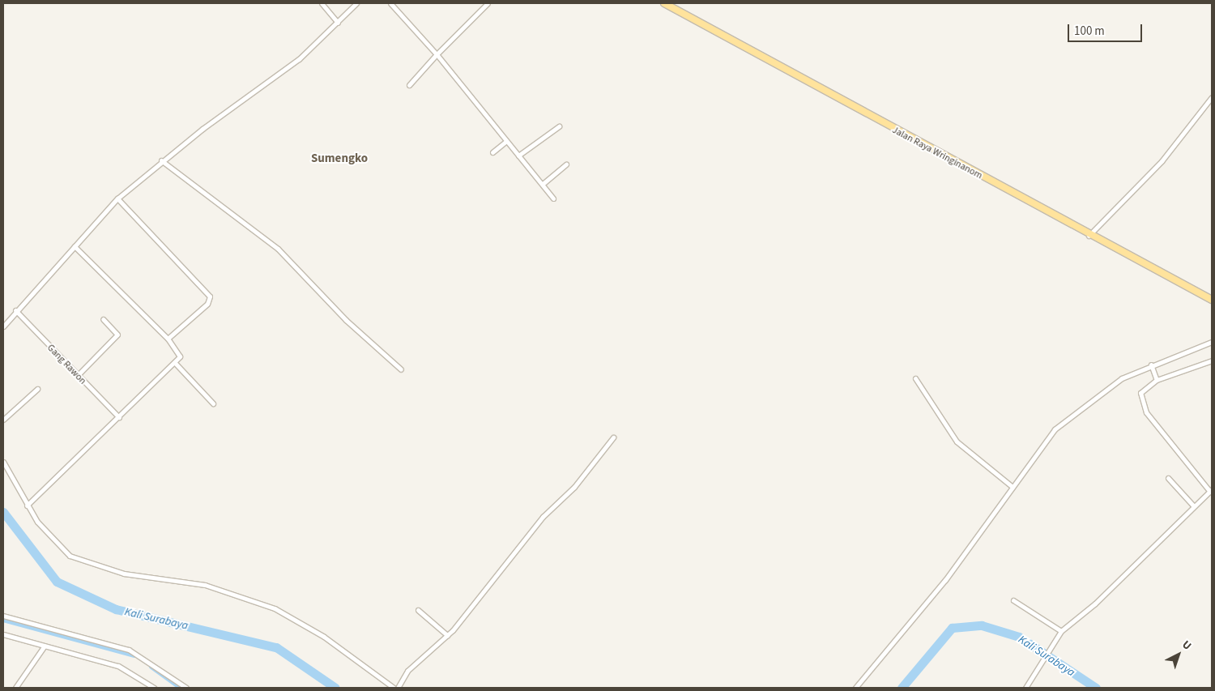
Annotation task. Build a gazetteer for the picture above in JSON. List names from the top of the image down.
{
  "streets": {
    "main road": ["Jalan Raya Wringinanom"],
    "street": ["Gang Rawon"]
  },
  "districts": ["Sumengko"],
  "water": ["Kali Surabaya"],
  "scale_bar": "100 m",
  "north": "top right"
}
